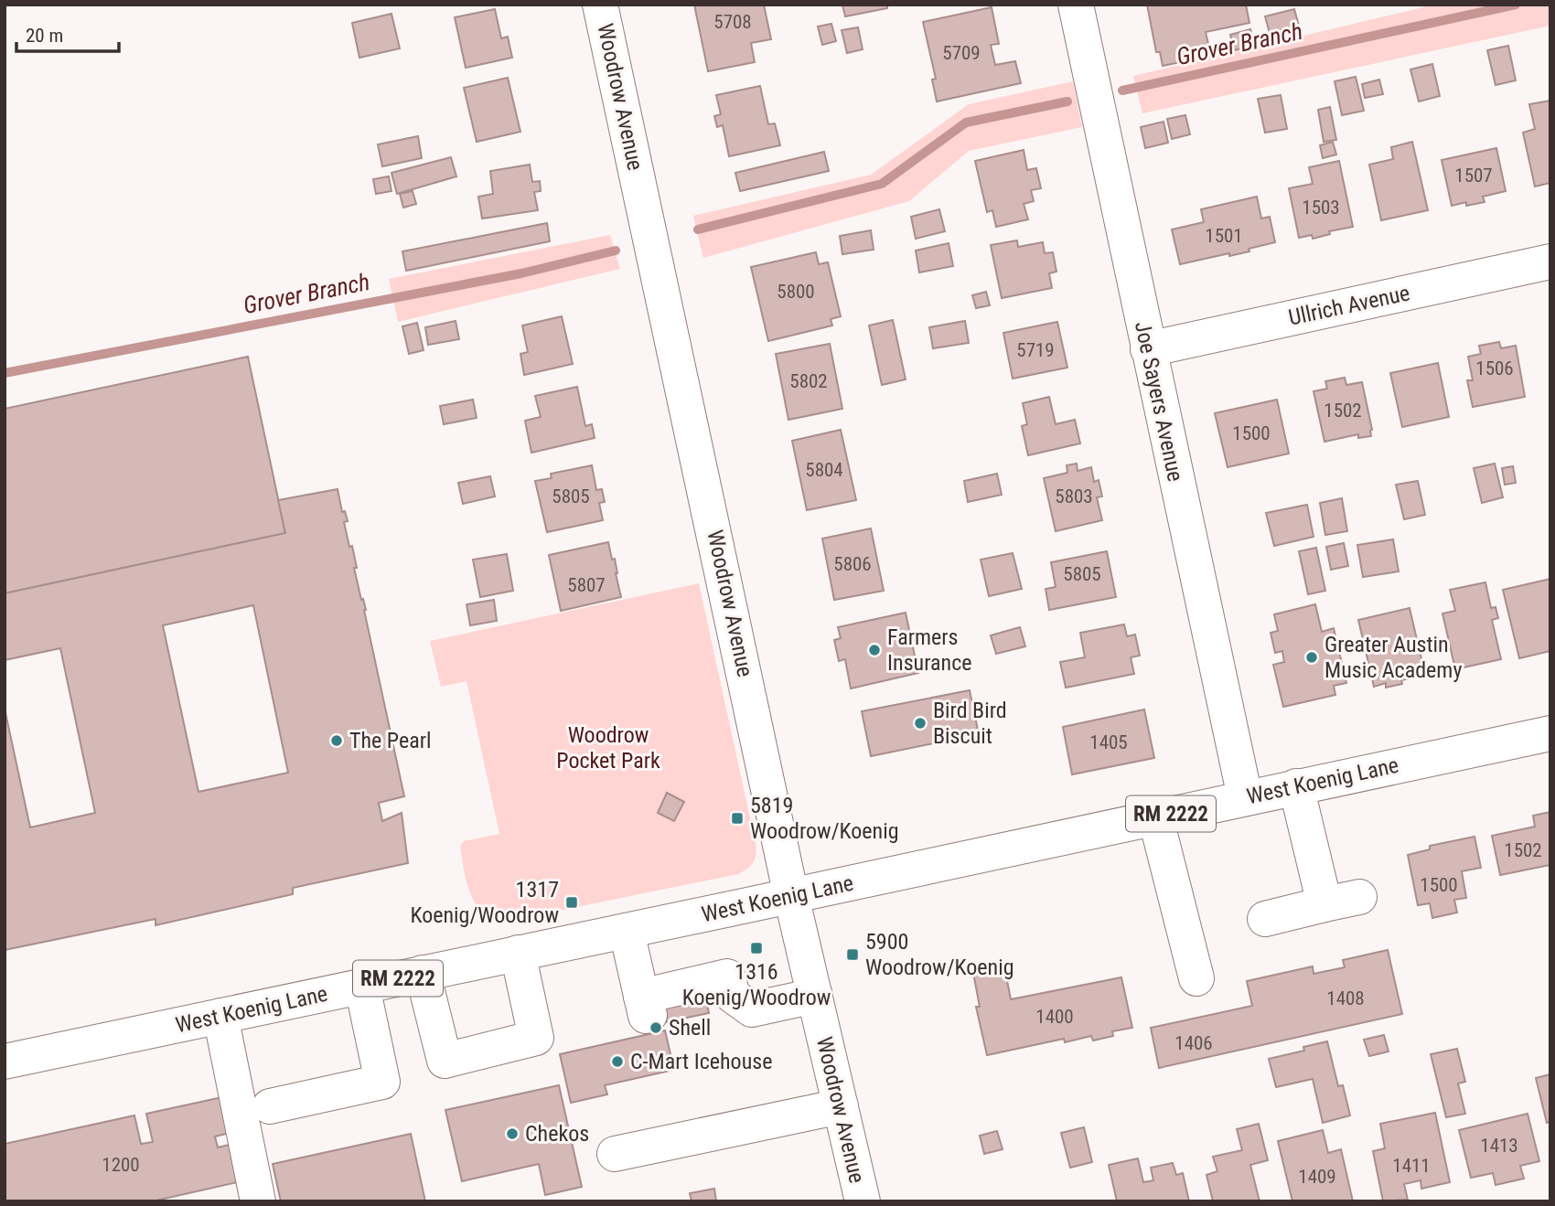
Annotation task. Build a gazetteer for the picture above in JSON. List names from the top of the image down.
{
  "streets": {
    "street": [
      "Woodrow Avenue",
      "Ullrich Avenue",
      "Joe Sayers Avenue",
      "West Koenig Lane",
      "RM 2222"
    ]
  },
  "crossings": [
    ["Woodrow Avenue", "West Koenig Lane"],
    ["Ullrich Avenue", "Joe Sayers Avenue"],
    ["Joe Sayers Avenue", "West Koenig Lane"]
  ],
  "water": ["Grover Branch"],
  "parks": ["Woodrow Pocket Park"],
  "places": {
    "other": [
      "Farmers Insurance",
      "Greater Austin Music Academy",
      "Bird Bird Biscuit",
      "The Pearl",
      "Shell",
      "C-Mart Icehouse",
      "Chekos"
    ],
    "transit": [
      "5819 Woodrow/Koenig",
      "1317 Koenig/Woodrow",
      "1316 Koenig/Woodrow",
      "5900 Woodrow/Koenig"
    ]
  },
  "house_numbers": [
    "5708",
    "5709",
    "1507",
    "1503",
    "1501",
    "5800",
    "5719",
    "1506",
    "5802",
    "1502",
    "1500",
    "5804",
    "5805",
    "5803",
    "5806",
    "5805",
    "5807",
    "1405",
    "1502",
    "1500",
    "1408",
    "1400",
    "1406",
    "1413",
    "1200",
    "1411",
    "1409"
  ],
  "scale_bar": "20 m"
}
